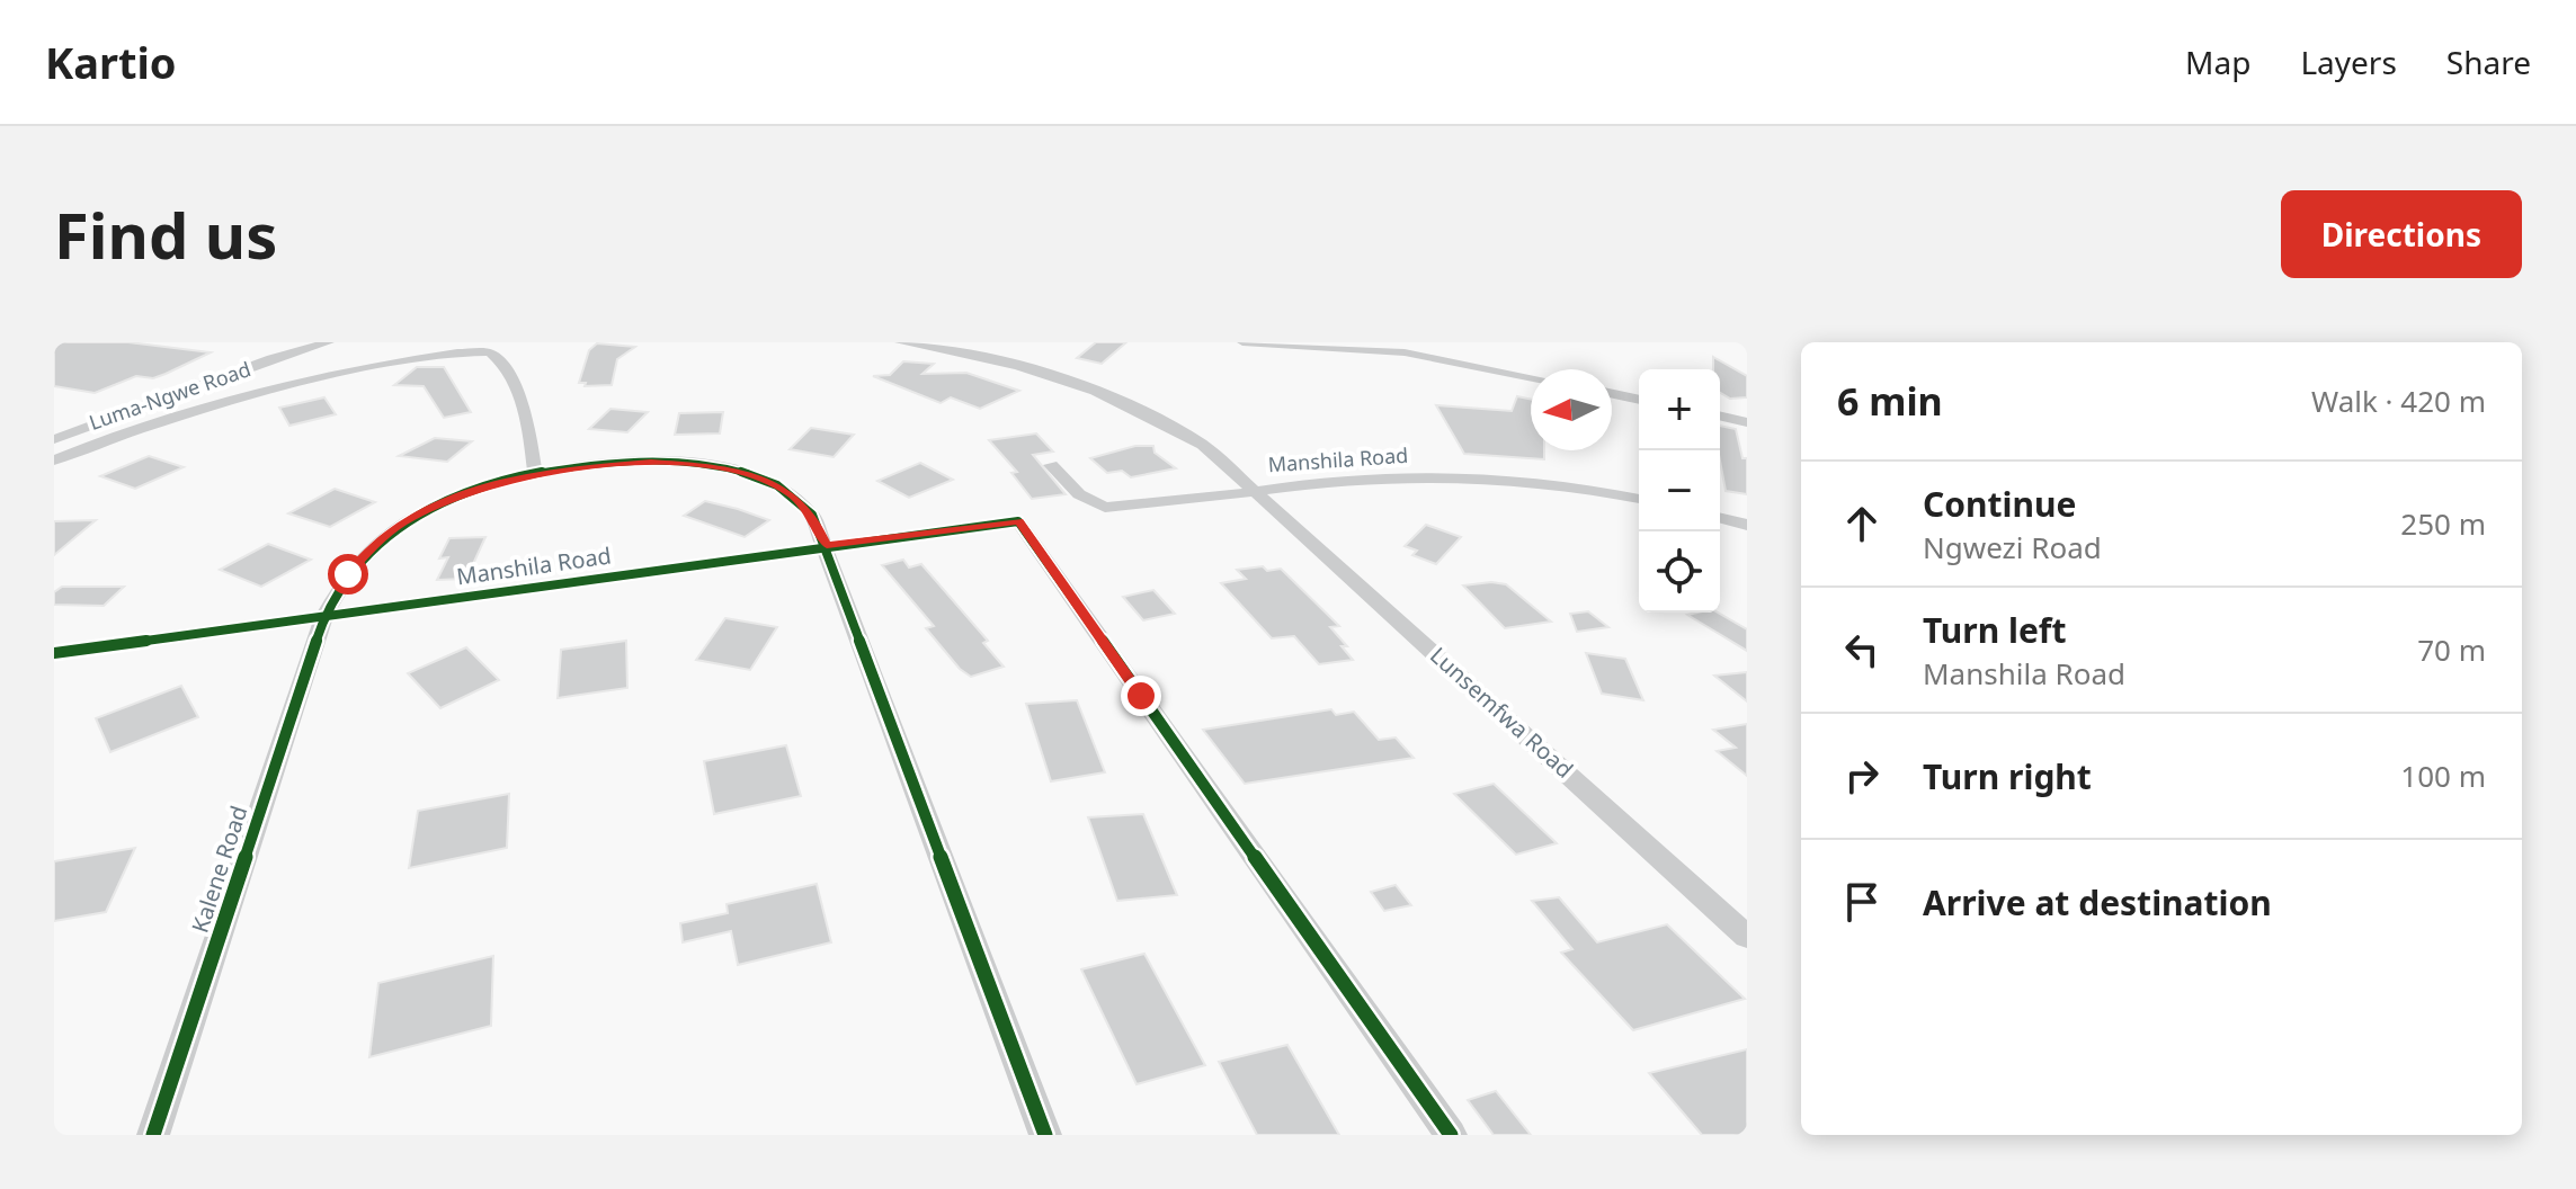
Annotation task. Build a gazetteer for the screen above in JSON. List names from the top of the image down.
{
  "streets": {
    "street": [
      "Luma-Ngwe Road",
      "Manshila Road",
      "Lunsemfwa Road",
      "Kalene Road"
    ]
  },
  "crossings": [
    ["Luma-Ngwe Road", "Kalene Road"],
    ["Manshila Road", "Lunsemfwa Road"],
    ["Manshila Road", "Kalene Road"]
  ],
  "north": "left",
  "page": {
    "header": "Kartio",
    "nav": ["Map", "Layers", "Share"],
    "buttons": "Directions",
    "title": "Find us",
    "heading": ["6 min", "Walk · 420 m"],
    "map_buttons": ["+", "−"],
    "list": [
      ["Continue", "Ngwezi Road", "250 m"],
      ["Turn left", "Manshila Road", "70 m"],
      ["Turn right", "100 m"],
      "Arrive at destination"
    ]
  }
}
